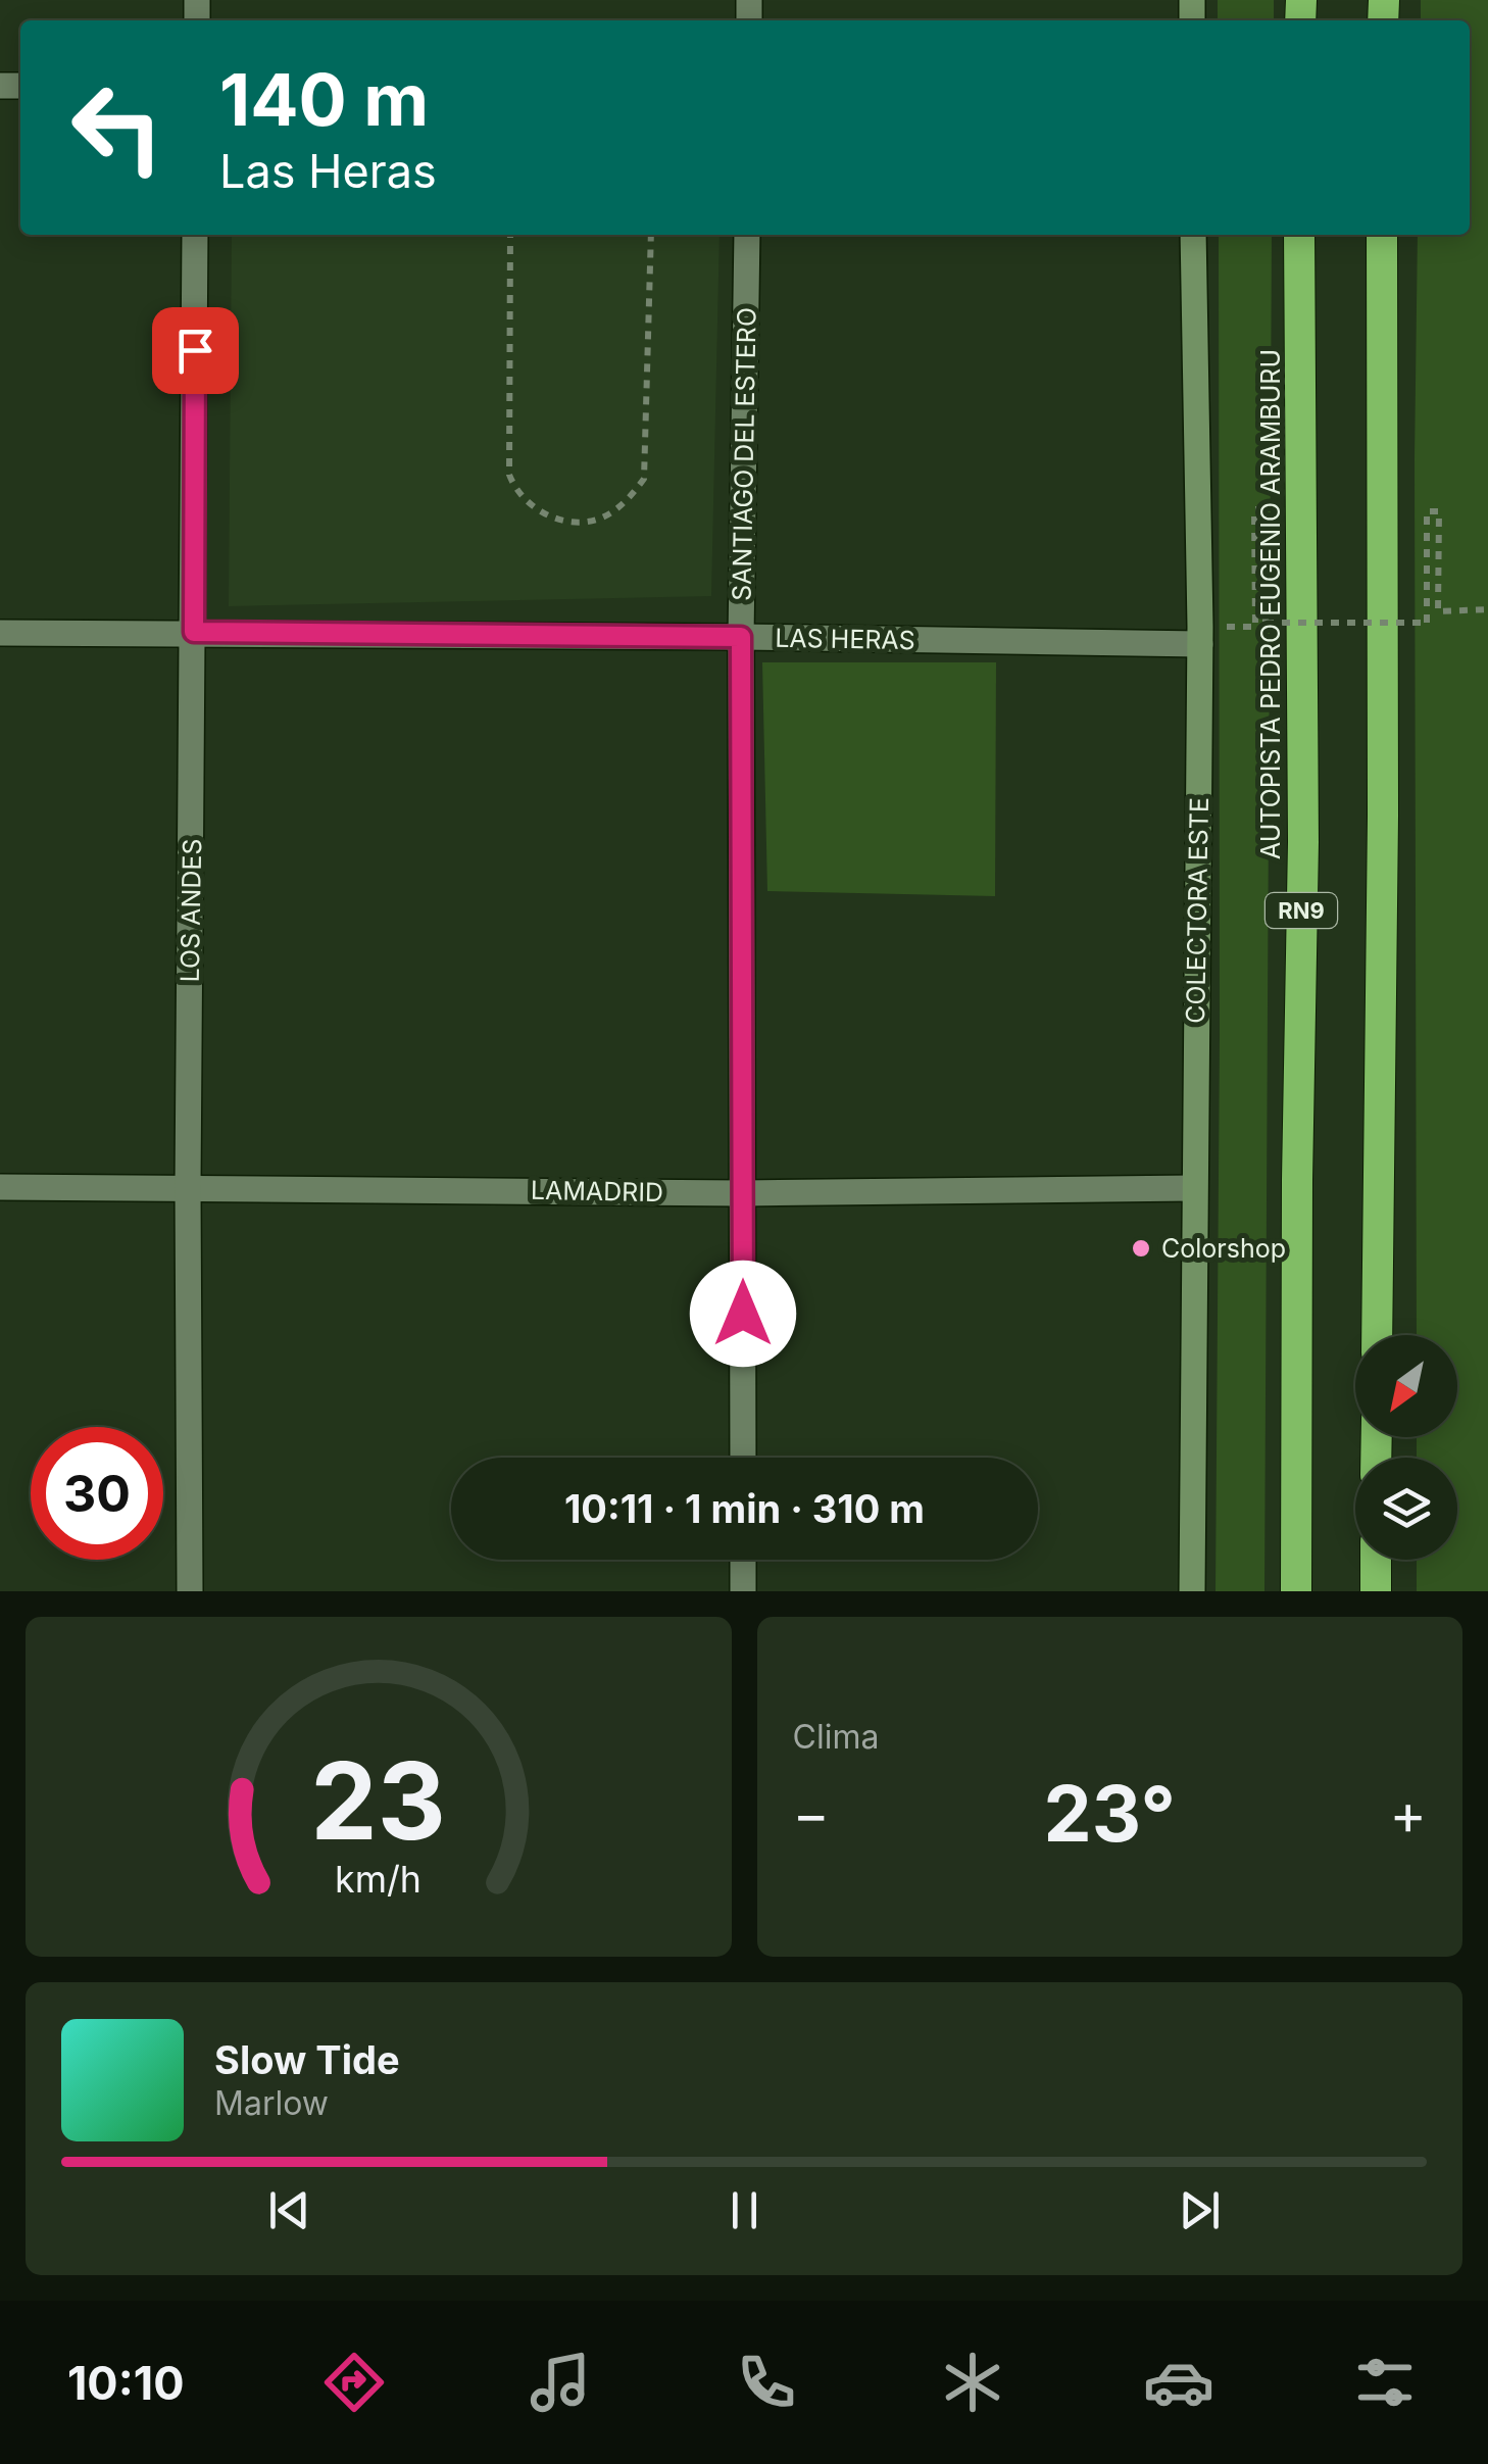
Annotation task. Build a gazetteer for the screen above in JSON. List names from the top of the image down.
{
  "streets": {
    "highway": ["AUTOPISTA PEDRO EUGENIO ARAMBURU", "RN9"],
    "street": [
      "SANTIAGO DEL ESTERO",
      "LAS HERAS",
      "LOS ANDES",
      "COLECTORA ESTE",
      "LAMADRID"
    ]
  },
  "crossings": [
    ["SANTIAGO DEL ESTERO", "LAS HERAS"],
    ["SANTIAGO DEL ESTERO", "LAMADRID"],
    ["LAS HERAS", "LOS ANDES"],
    ["LAS HERAS", "COLECTORA ESTE"],
    ["LOS ANDES", "LAMADRID"],
    ["COLECTORA ESTE", "LAMADRID"]
  ],
  "places": ["Colorshop"],
  "north": "bottom left",
  "page": {
    "turn": ["140 m", "Las Heras"],
    "limit": "30",
    "trip": "10:11 · 1 min · 310 m",
    "tile": "Clima",
    "heat": ["−", "23°", "+"],
    "song": ["Slow Tide", "Marlow"],
    "tabs": "10:10",
    "gauge": ["23", "km/h"]
  }
}
